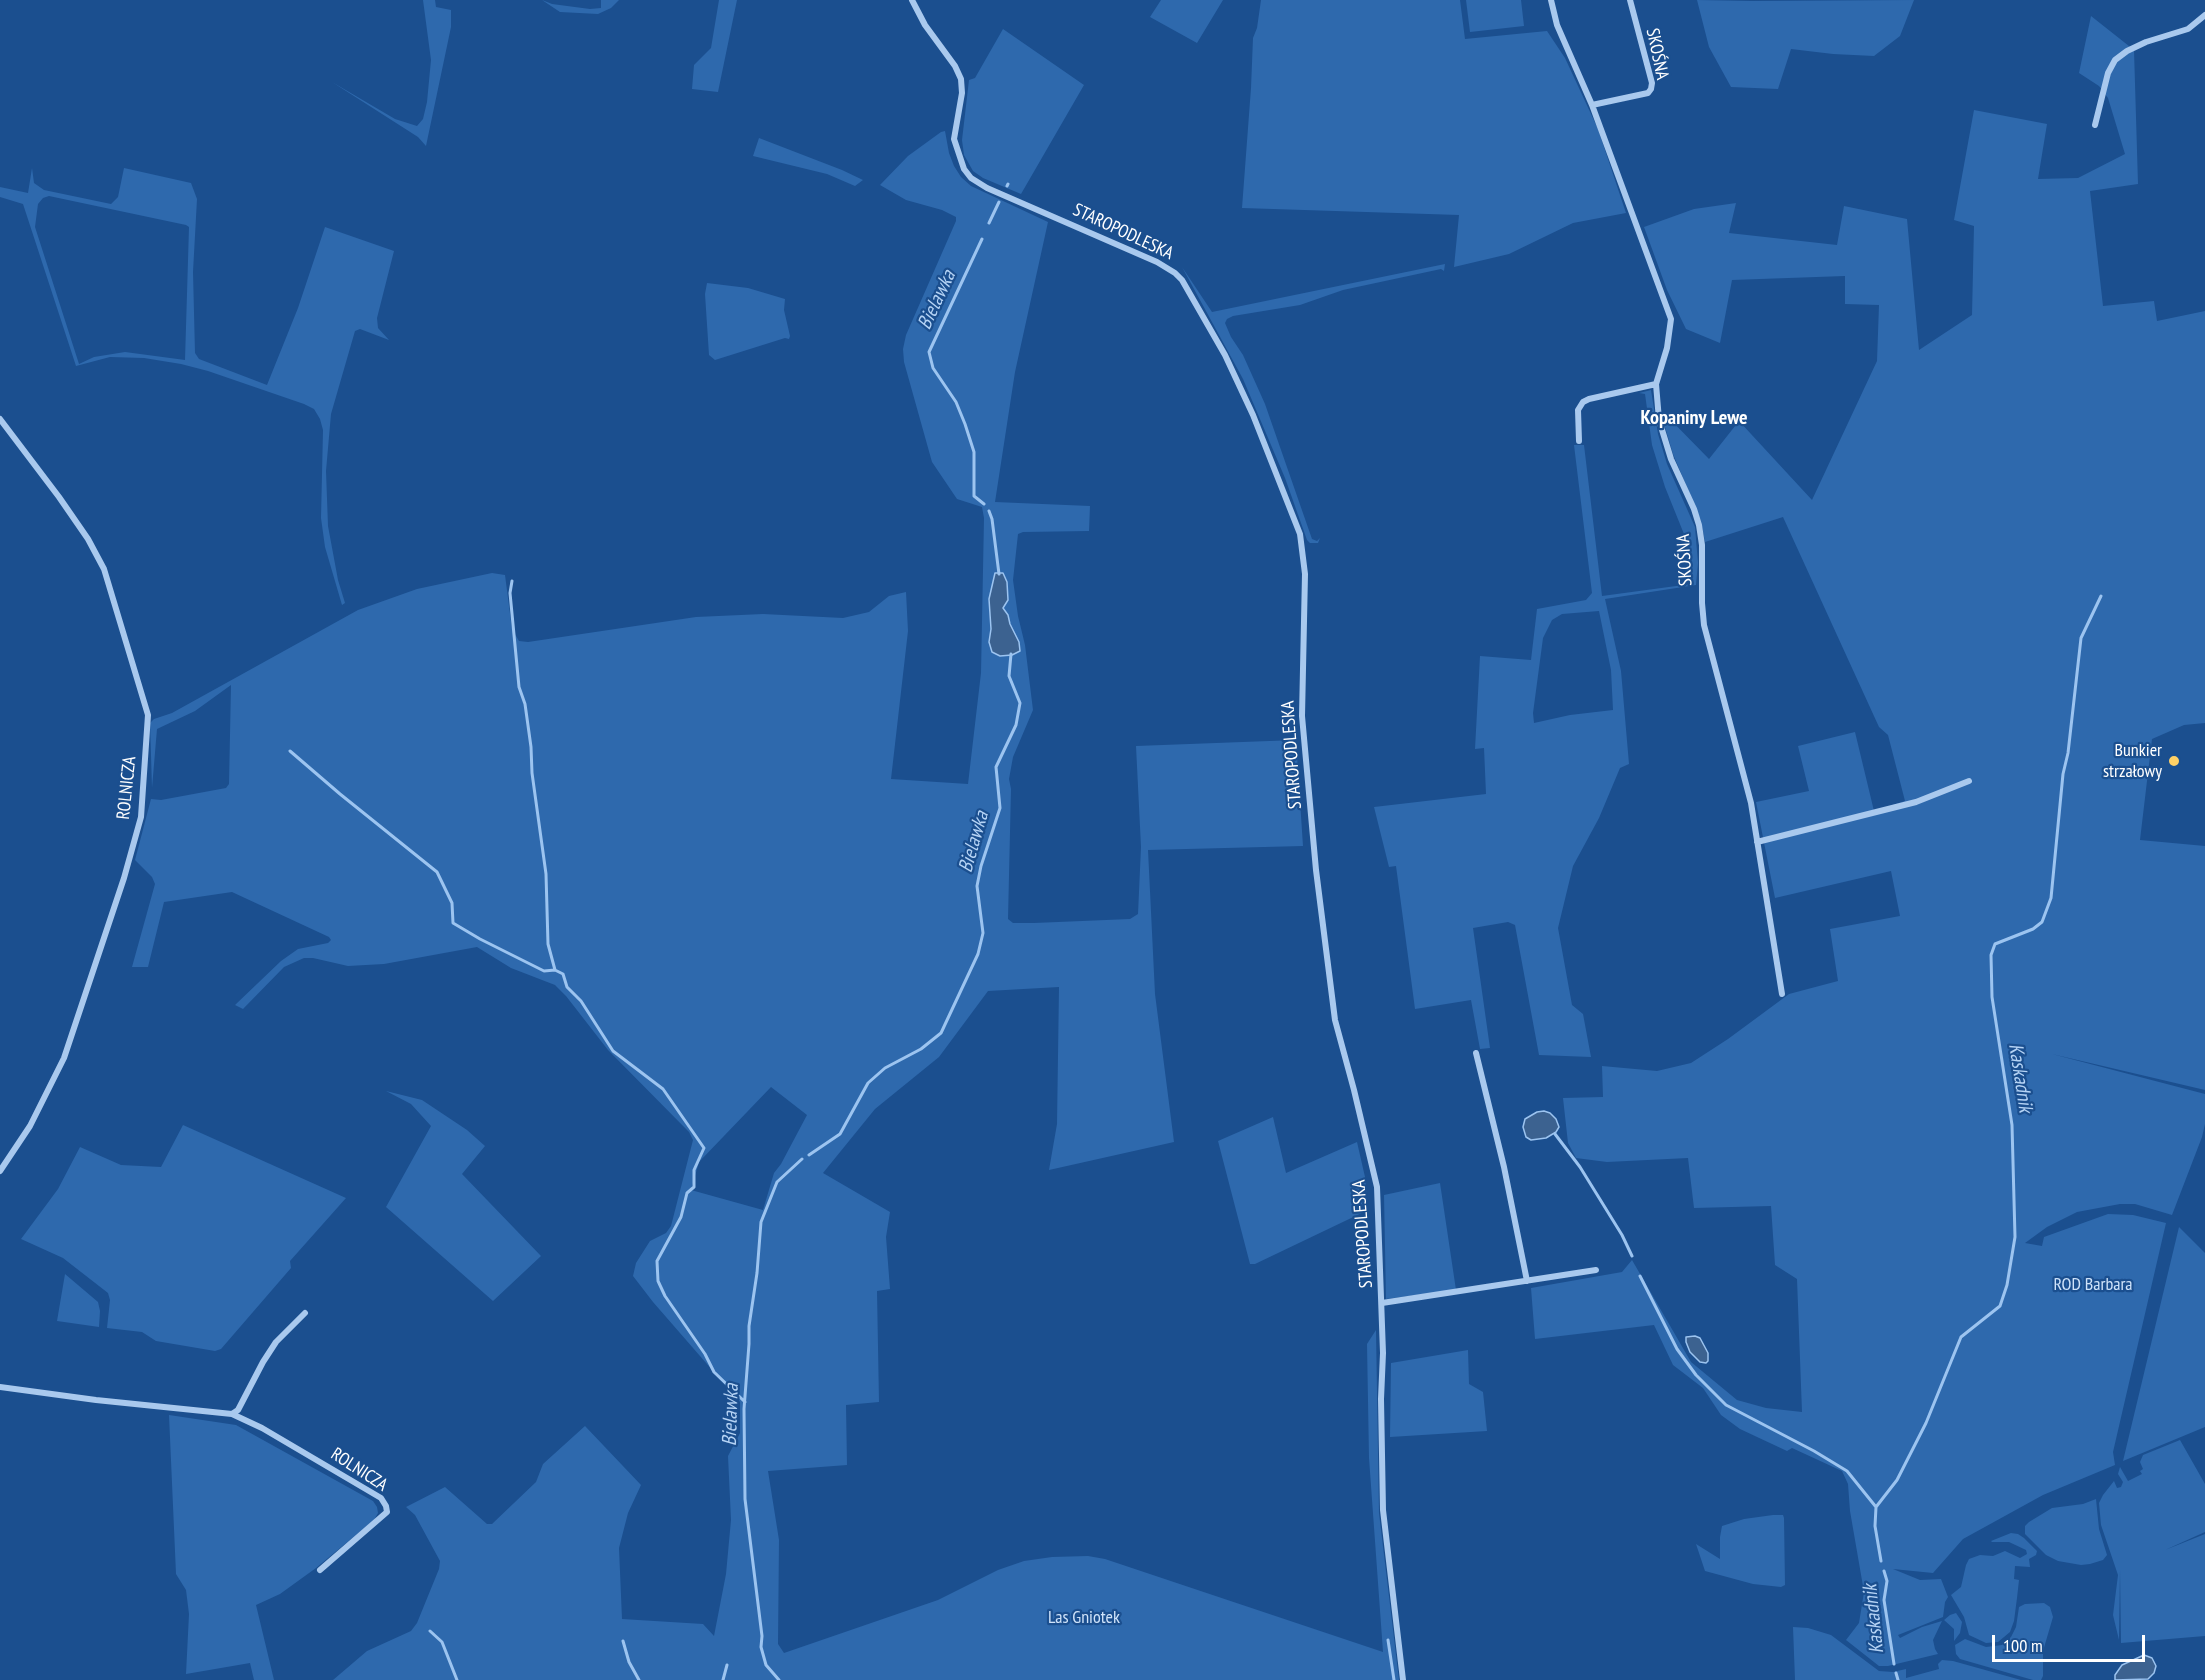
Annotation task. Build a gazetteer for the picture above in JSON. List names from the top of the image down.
{
  "streets": {
    "street": ["SKOŚNA", "STAROPODLESKA", "ROLNICZA"]
  },
  "districts": ["Kopaniny Lewe"],
  "water": ["Bielawka", "Kaskadnik"],
  "parks": ["ROD Barbara", "Las Gniotek"],
  "places": ["Bunkier strzałowy"],
  "scale_bar": "100 m"
}
